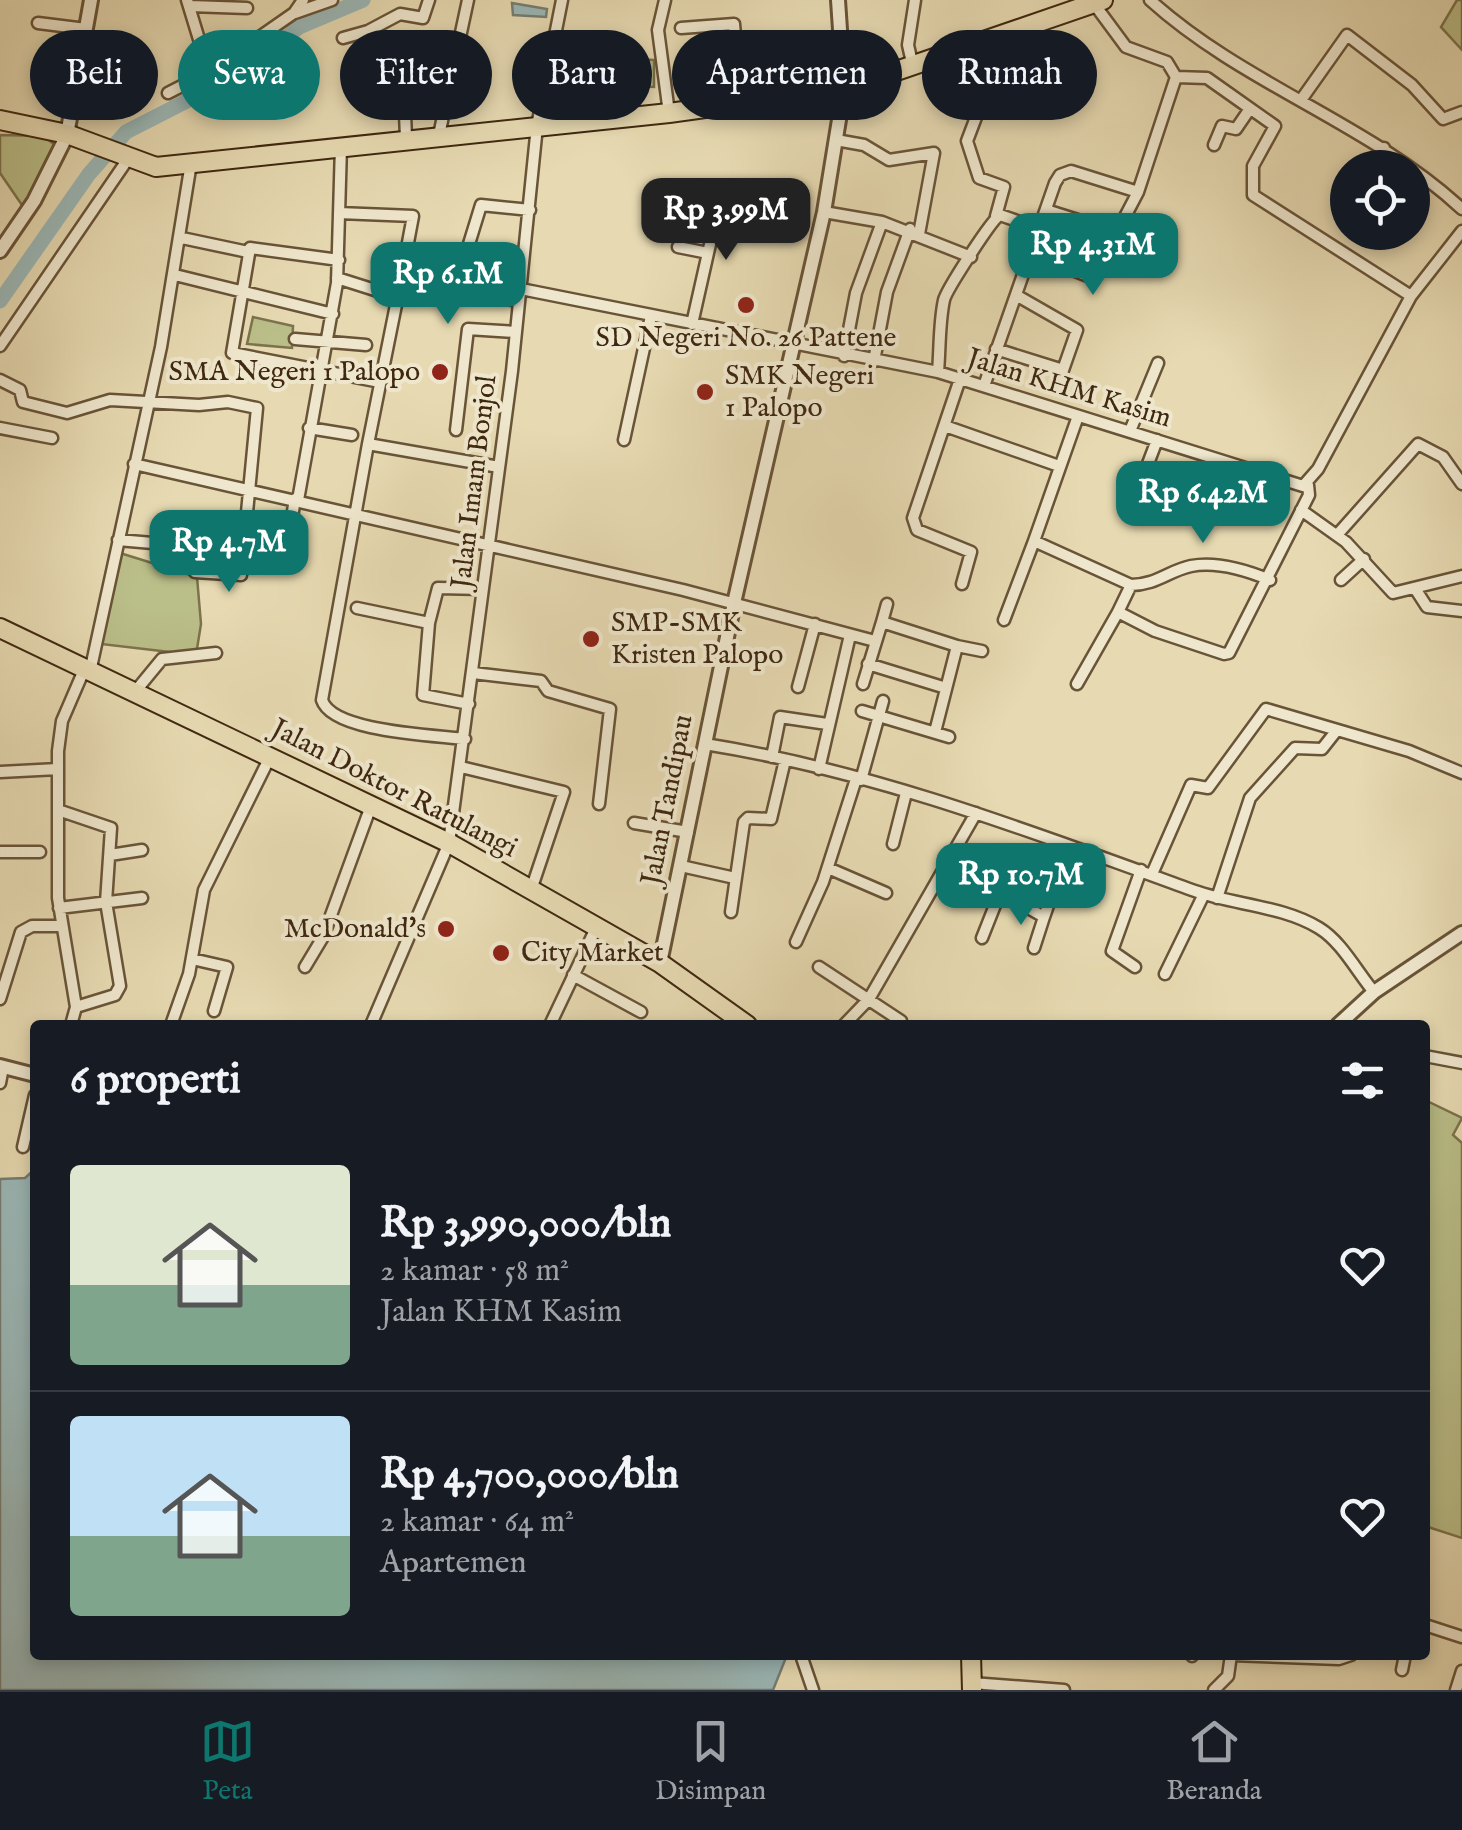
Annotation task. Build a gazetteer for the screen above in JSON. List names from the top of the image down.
{
  "streets": {
    "highway": ["Jalan Doktor Ratulangi"],
    "street": ["Jalan KHM Kasim", "Jalan Imam Bonjol", "Jalan Tandipau"]
  },
  "crossings": [
    ["Jalan KHM Kasim", "Jalan Imam Bonjol"],
    ["Jalan KHM Kasim", "Jalan Tandipau"],
    ["Jalan Imam Bonjol", "Jalan Doktor Ratulangi"],
    ["Jalan Doktor Ratulangi", "Jalan Tandipau"]
  ],
  "places": [
    "SD Negeri No. 26 Pattene",
    "SMA Negeri 1 Palopo",
    "SMK Negeri 1 Palopo",
    "SMP-SMK Kristen Palopo",
    "McDonald's",
    "City Market"
  ],
  "page": {
    "chip": [
      "Beli",
      "Sewa",
      "Filter",
      "Baru",
      "Apartemen",
      "Rumah"
    ],
    "price": [
      "Rp 3.99M",
      "Rp 4.31M",
      "Rp 6.1M",
      "Rp 6.42M",
      "Rp 4.7M",
      "Rp 10.7M"
    ],
    "heading": "6 properti",
    "list": [
      {
        "name": "Rp 3,990,000/bln",
        "note": "2 kamar · 58 m² · Jalan KHM Kasim"
      },
      {
        "name": "Rp 4,700,000/bln",
        "note": "2 kamar · 64 m² · Apartemen"
      }
    ],
    "tabs": ["Peta", "Disimpan", "Beranda"]
  }
}
